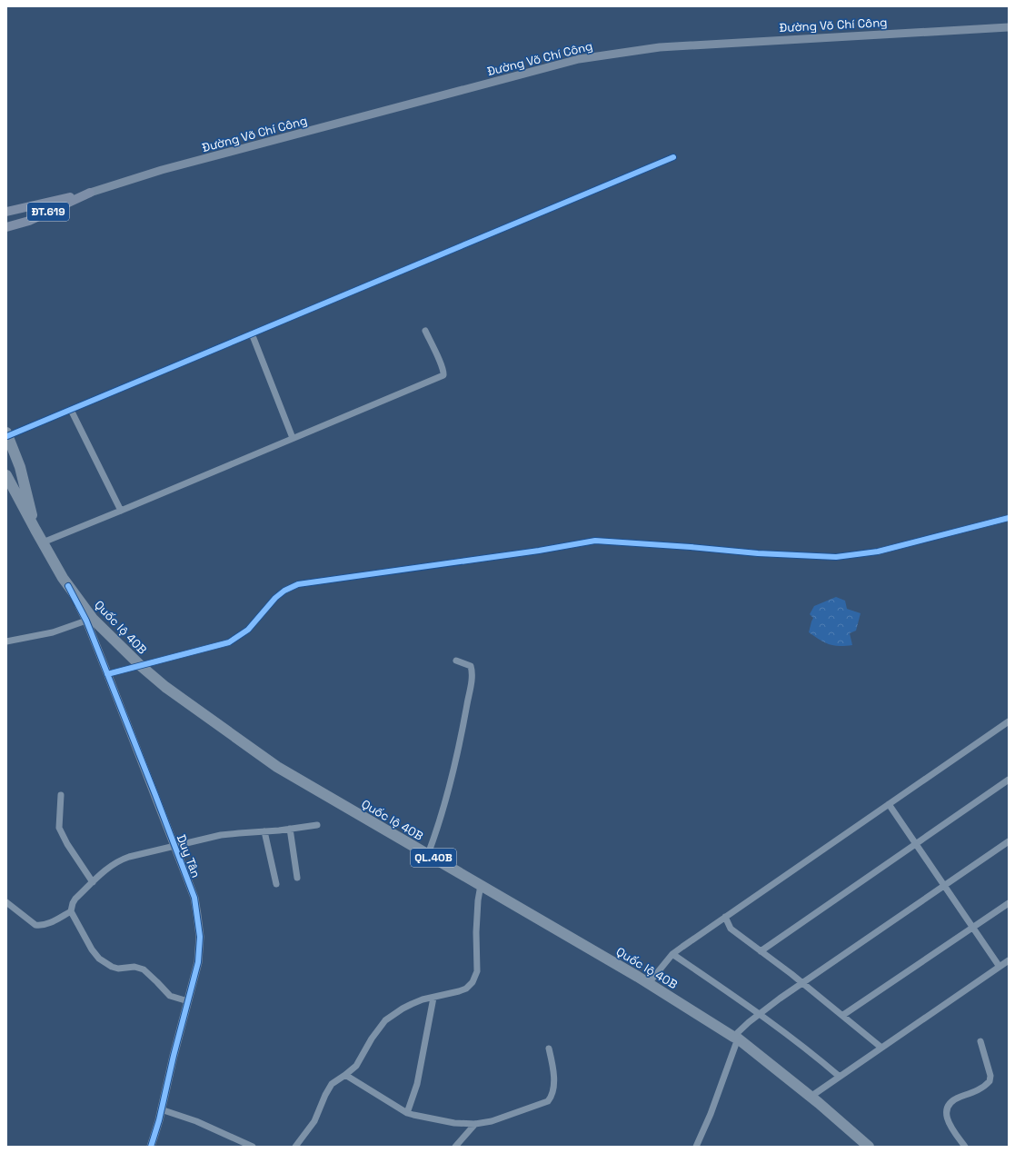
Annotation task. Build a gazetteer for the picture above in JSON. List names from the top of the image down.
{
  "streets": {
    "highway": ["Quốc lộ 40B", "QL.40B"],
    "main road": ["Đường Võ Chí Công", "ĐT.619", "Duy Tân"]
  },
  "crossings": [
    ["Quốc lộ 40B", "Duy Tân"]
  ]
}
